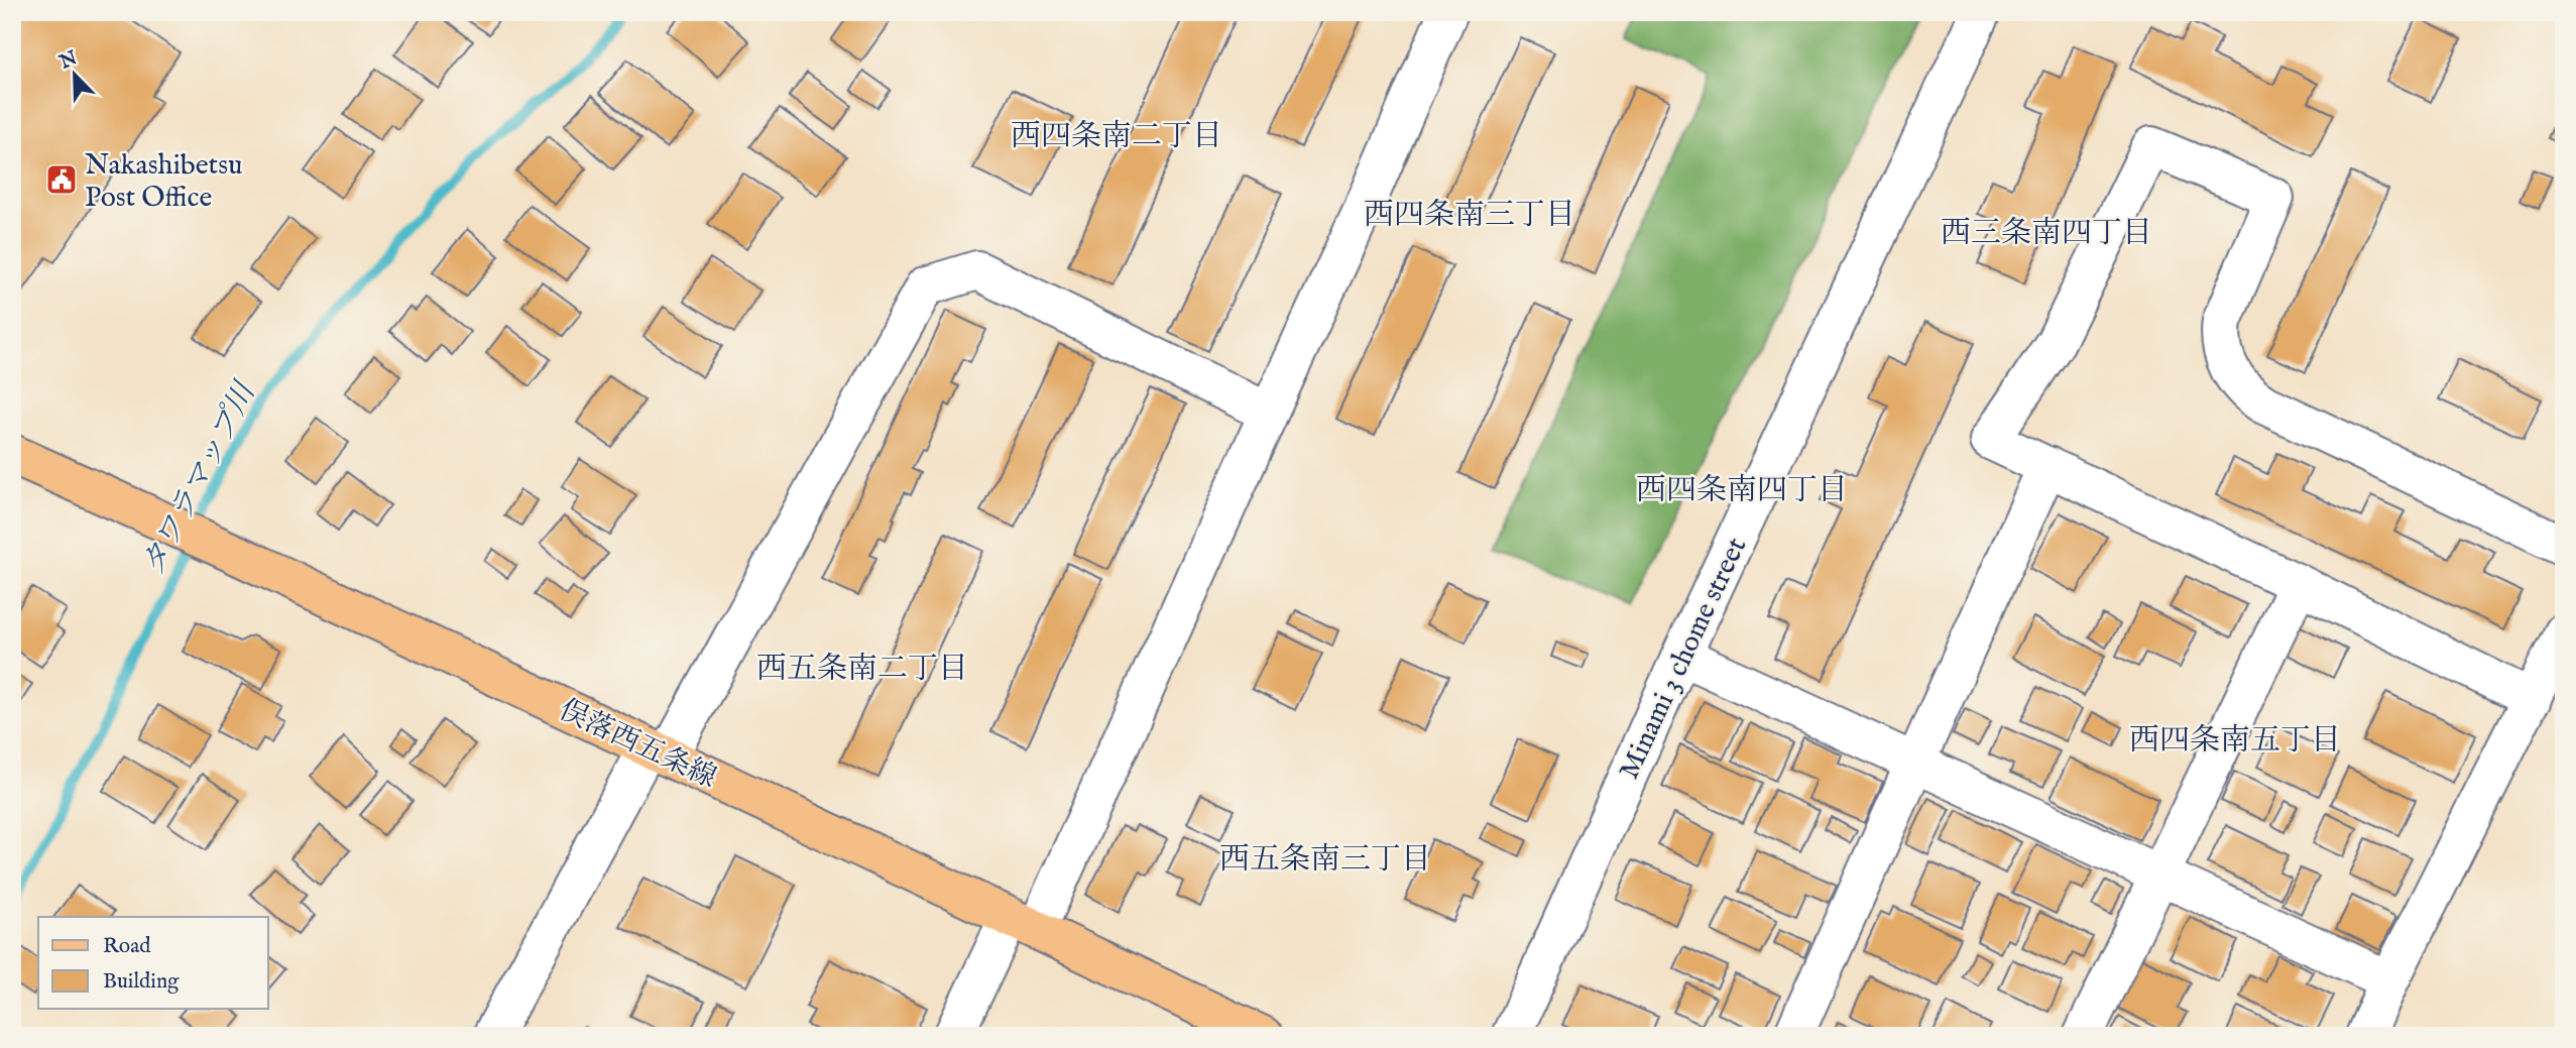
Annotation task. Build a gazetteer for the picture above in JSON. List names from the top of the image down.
{
  "streets": {
    "main road": ["俣落西五条線"],
    "street": ["Minami 3 chome street"]
  },
  "districts": [
    "西四条南二丁目",
    "西四条南三丁目",
    "西三条南四丁目",
    "西四条南四丁目",
    "西五条南二丁目",
    "西四条南五丁目",
    "西五条南三丁目"
  ],
  "water": ["タワラマップ川"],
  "places": {
    "public building": ["Nakashibetsu Post Office"]
  },
  "legend": ["Road", "Building"],
  "north": "top left"
}
